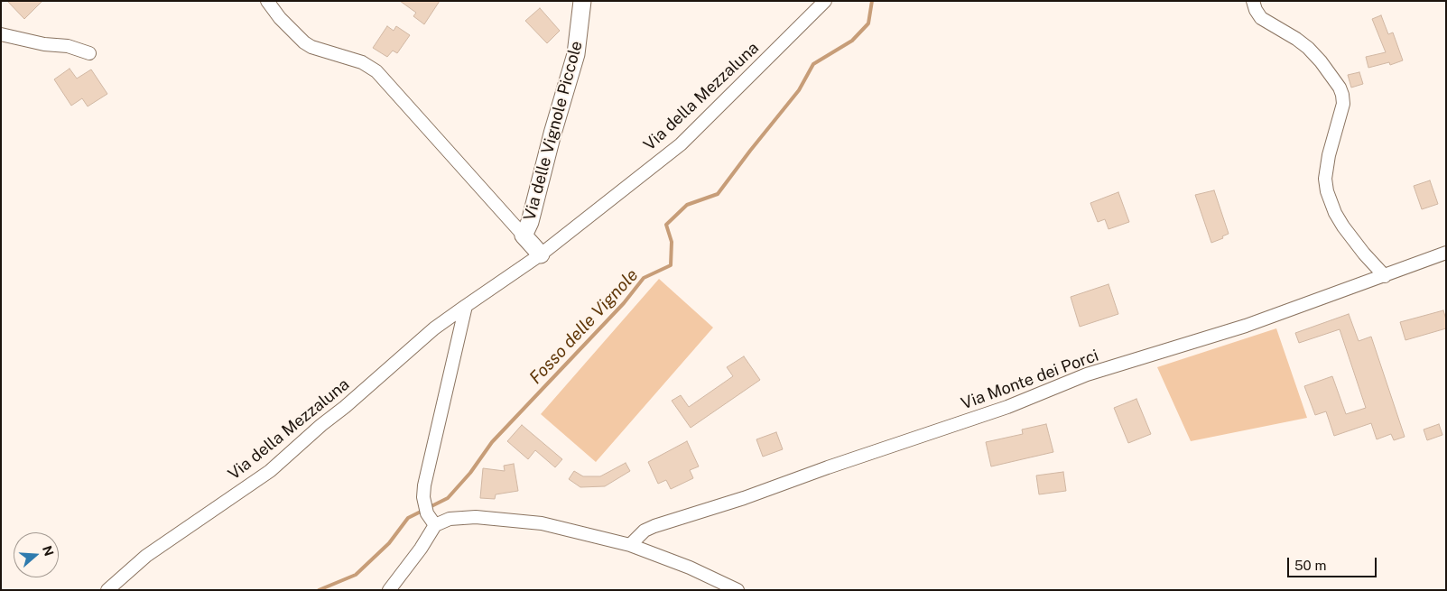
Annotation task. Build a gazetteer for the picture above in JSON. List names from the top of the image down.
{
  "streets": {
    "street": ["Via della Mezzaluna", "Via delle Vignole Piccole", "Via Monte dei Porci"]
  },
  "crossings": [
    ["Via della Mezzaluna", "Via delle Vignole Piccole"]
  ],
  "water": ["Fosso delle Vignole"],
  "scale_bar": "50 m",
  "north": "right"
}
